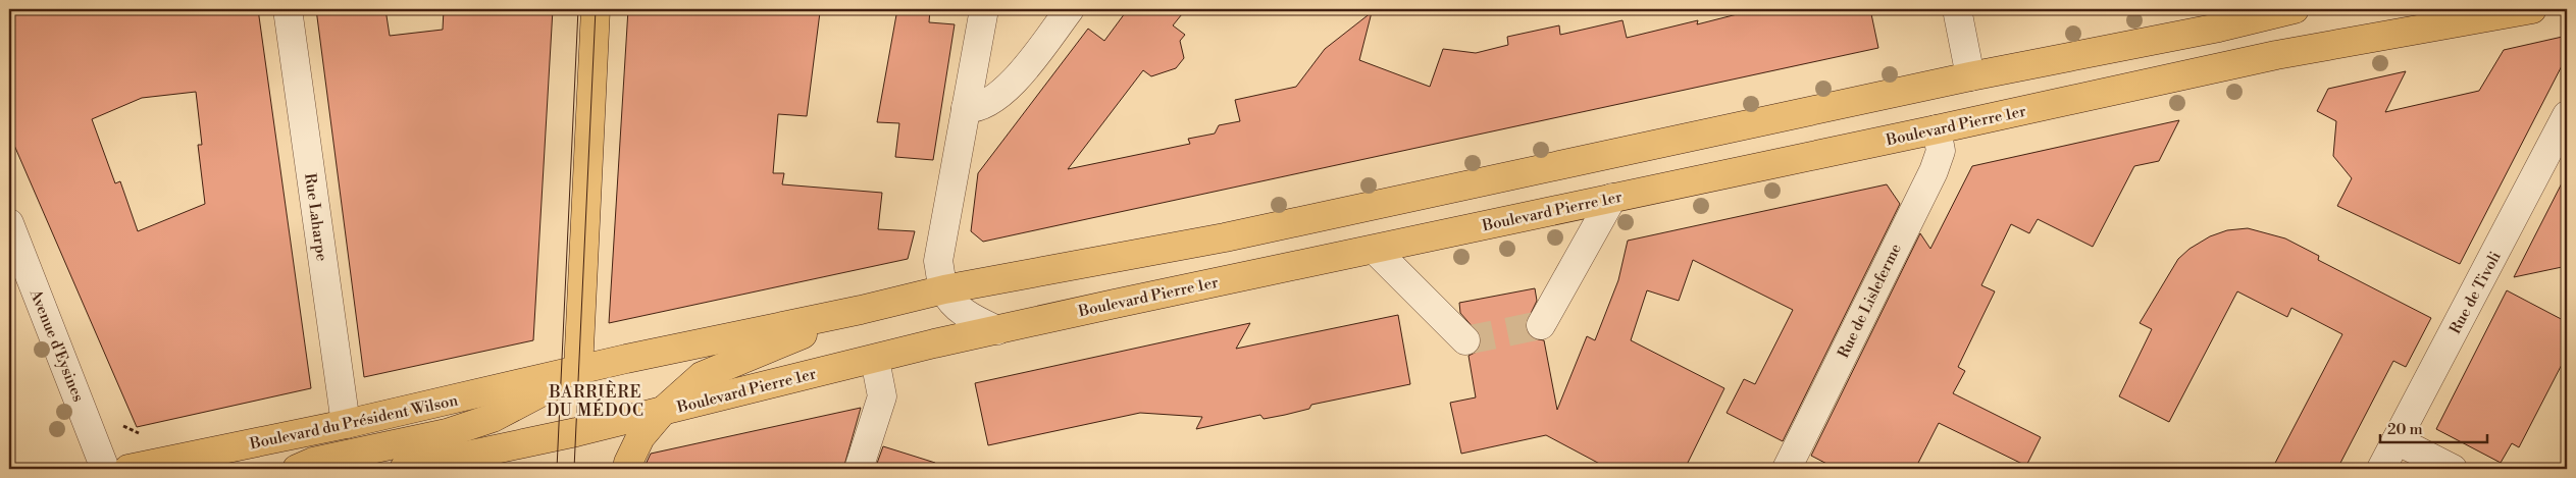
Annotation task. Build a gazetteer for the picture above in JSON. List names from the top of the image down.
{
  "streets": {
    "main road": ["Boulevard Pierre 1er", "Boulevard du Président Wilson"],
    "street": [
      "Rue Laharpe",
      "Rue de Tivoli",
      "Rue de Lisleferme",
      "Avenue d'Eysines"
    ]
  },
  "crossings": [
    ["Boulevard Pierre 1er", "Rue de Lisleferme"],
    ["Rue Laharpe", "Boulevard du Président Wilson"]
  ],
  "districts": ["BARRIÈRE DU MÉDOC"],
  "scale_bar": "20 m"
}
